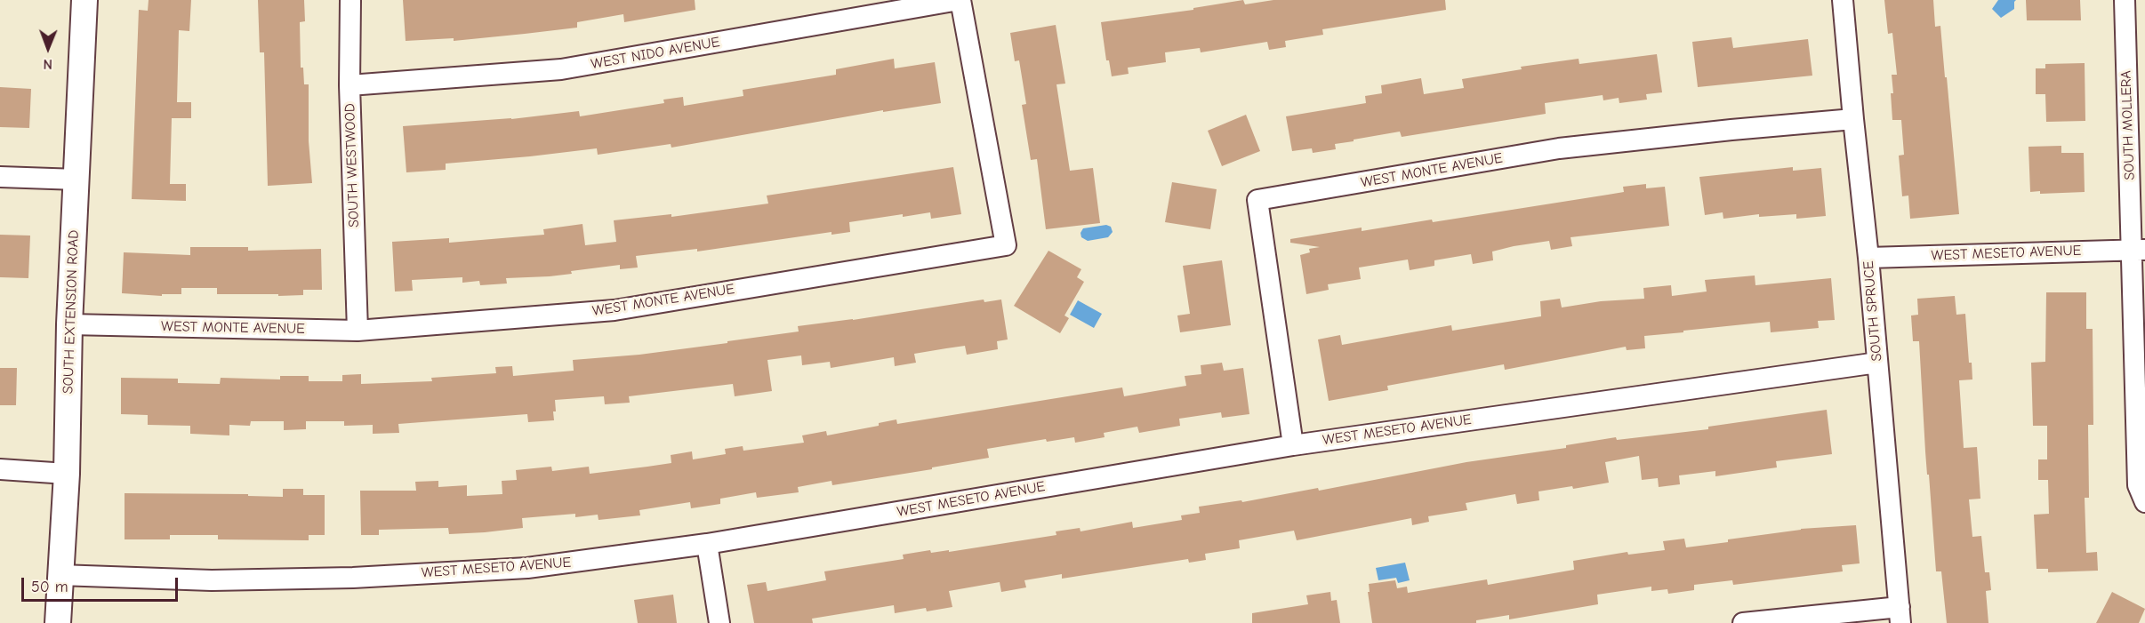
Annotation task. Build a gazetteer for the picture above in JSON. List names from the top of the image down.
{
  "streets": {
    "street": [
      "WEST NIDO AVENUE",
      "SOUTH MOLLERA",
      "SOUTH WESTWOOD",
      "WEST MONTE AVENUE",
      "WEST MESETO AVENUE",
      "SOUTH SPRUCE",
      "SOUTH EXTENSION ROAD"
    ]
  },
  "crossings": [
    ["WEST NIDO AVENUE", "SOUTH WESTWOOD"],
    ["WEST NIDO AVENUE", "WEST MONTE AVENUE"],
    ["SOUTH MOLLERA", "WEST MESETO AVENUE"],
    ["SOUTH WESTWOOD", "WEST MONTE AVENUE"],
    ["WEST MONTE AVENUE", "WEST MESETO AVENUE"],
    ["WEST MONTE AVENUE", "SOUTH SPRUCE"],
    ["WEST MONTE AVENUE", "SOUTH EXTENSION ROAD"],
    ["WEST MESETO AVENUE", "SOUTH SPRUCE"],
    ["WEST MESETO AVENUE", "SOUTH EXTENSION ROAD"]
  ],
  "scale_bar": "50 m",
  "north": "bottom"
}
